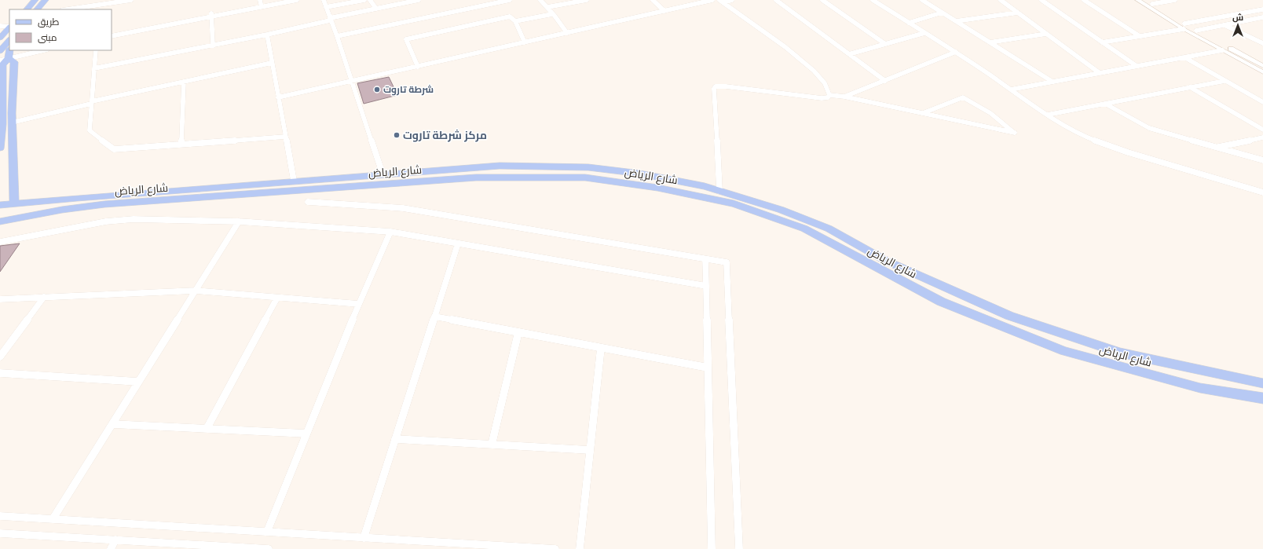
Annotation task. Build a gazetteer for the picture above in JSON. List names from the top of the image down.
{
  "streets": {
    "main road": ["شارع الرياض"]
  },
  "places": ["شرطة تاروت", "مركز شرطة تاروت"],
  "legend": ["طريق", "مبنى"],
  "north": "top"
}
